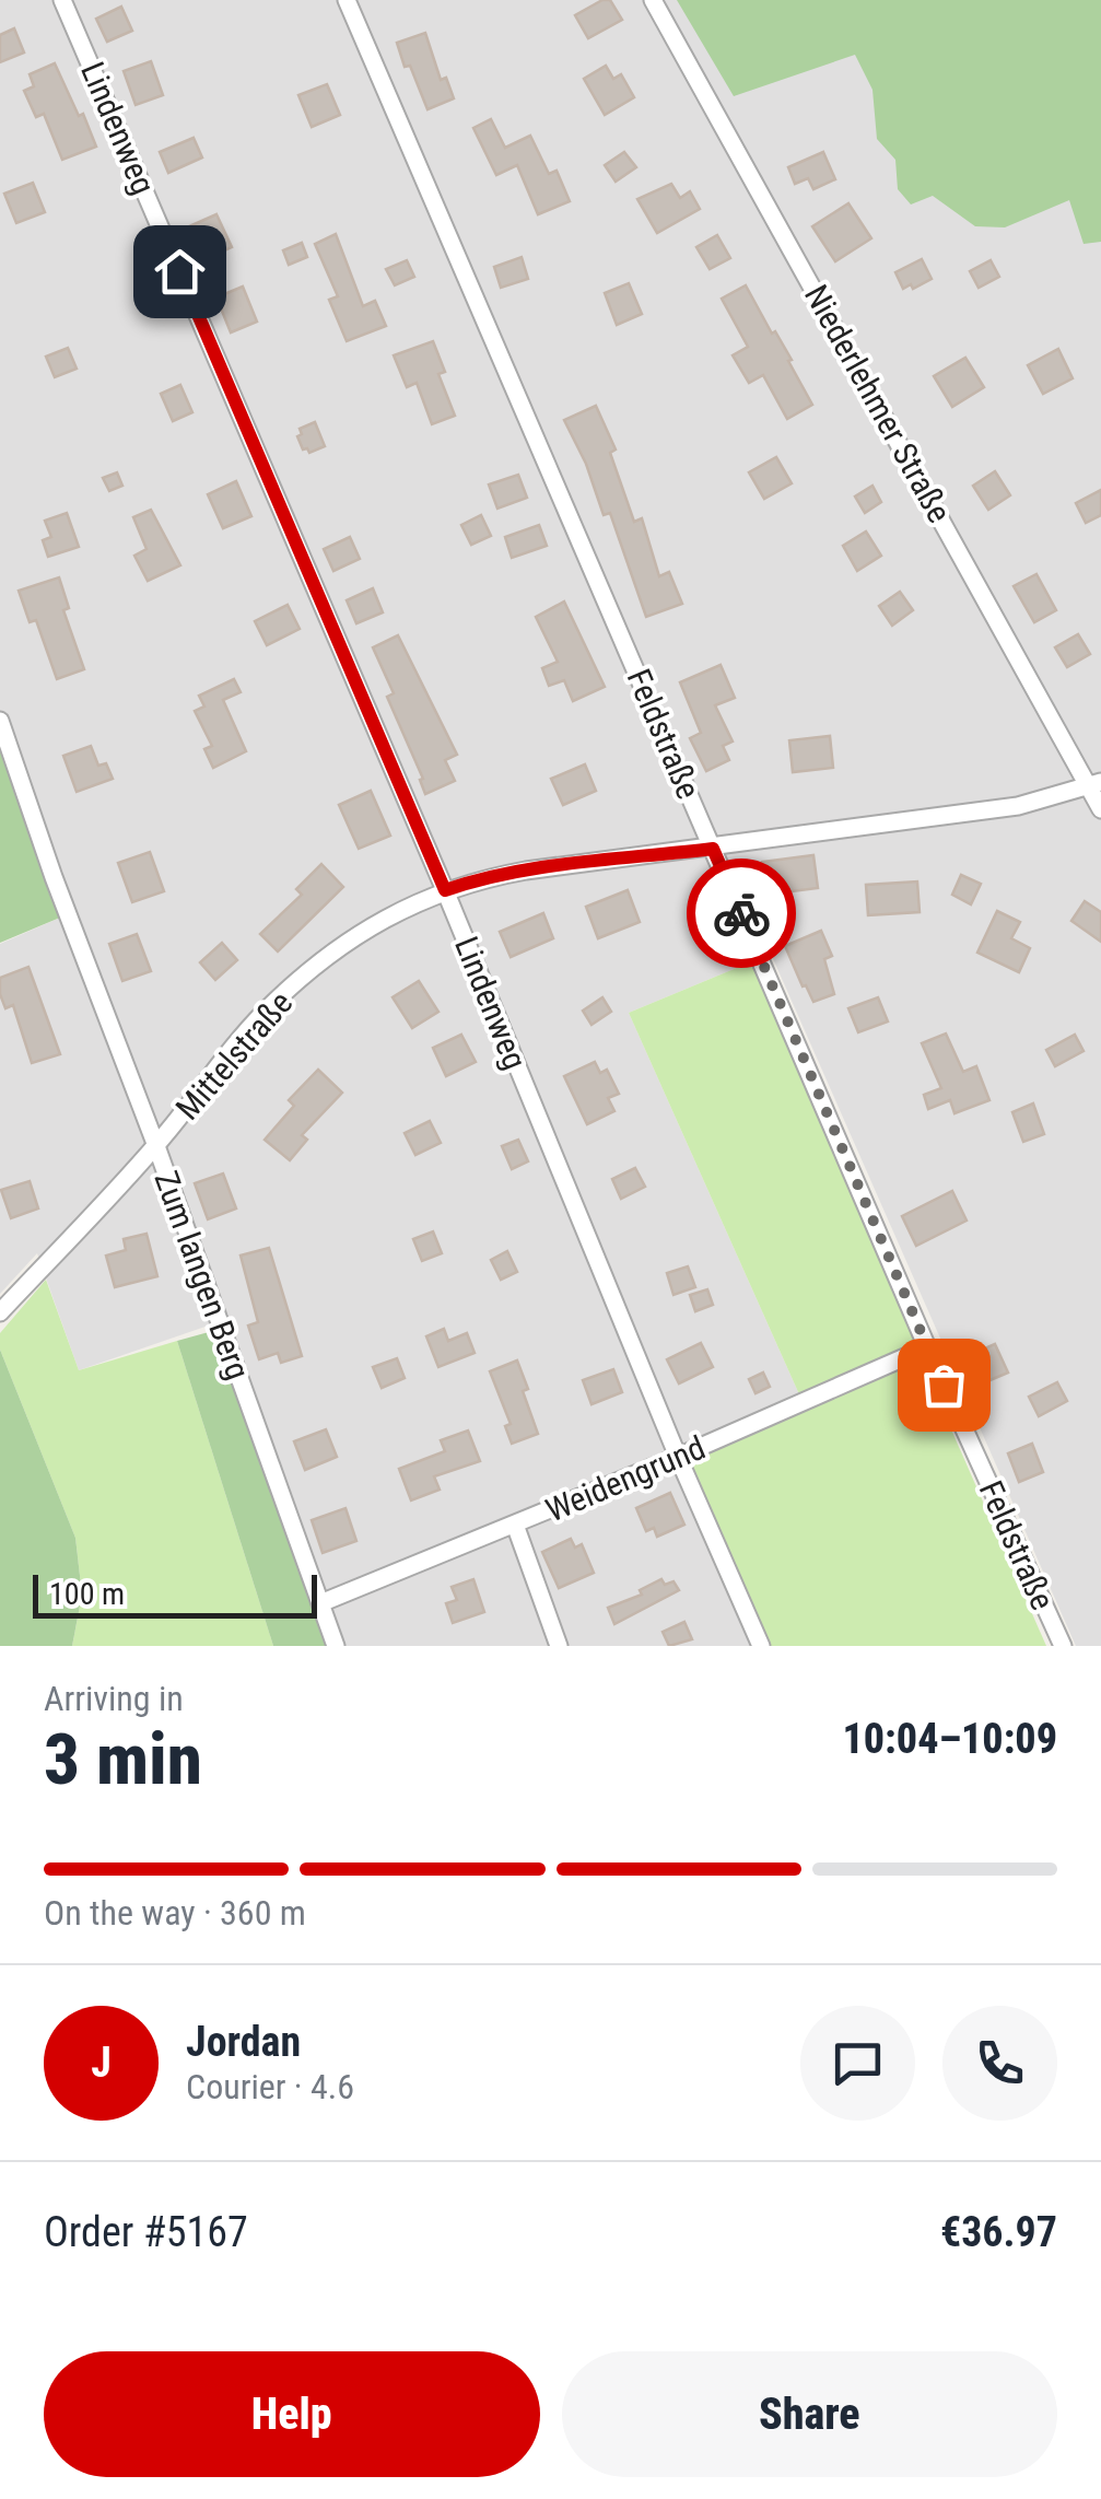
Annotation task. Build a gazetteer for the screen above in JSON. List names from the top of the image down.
{
  "streets": {
    "street": [
      "Lindenweg",
      "Niederlehmer Straße",
      "Feldstraße",
      "Mittelstraße",
      "Zum langen Berg",
      "Weidengrund"
    ]
  },
  "crossings": [
    ["Lindenweg", "Mittelstraße"],
    ["Lindenweg", "Weidengrund"],
    ["Niederlehmer Straße", "Mittelstraße"],
    ["Feldstraße", "Mittelstraße"],
    ["Feldstraße", "Weidengrund"],
    ["Mittelstraße", "Zum langen Berg"],
    ["Zum langen Berg", "Weidengrund"]
  ],
  "scale_bar": "100 m",
  "page": {
    "scale": "100 m",
    "heading": ["3 min", "Arriving in", "10:04–10:09"],
    "panel": [
      "Jordan",
      "Courier · 4.6",
      "Order #5167",
      "€36.97"
    ],
    "bar": "On the way · 360 m",
    "round": "J",
    "buttons": ["Help", "Share"]
  }
}
